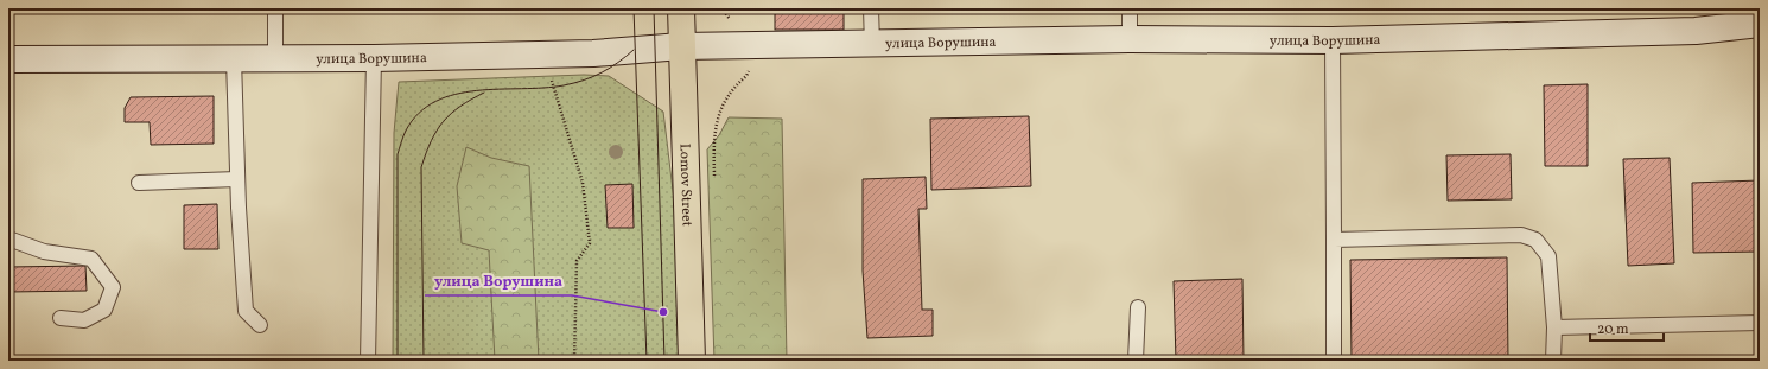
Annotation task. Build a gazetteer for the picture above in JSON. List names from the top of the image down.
{
  "streets": {
    "main road": ["Lomov Street"],
    "street": ["улица Ворушина"]
  },
  "crossings": [
    ["улица Ворушина", "Lomov Street"]
  ],
  "places": ["улица Ворушина"],
  "scale_bar": "20 m"
}
